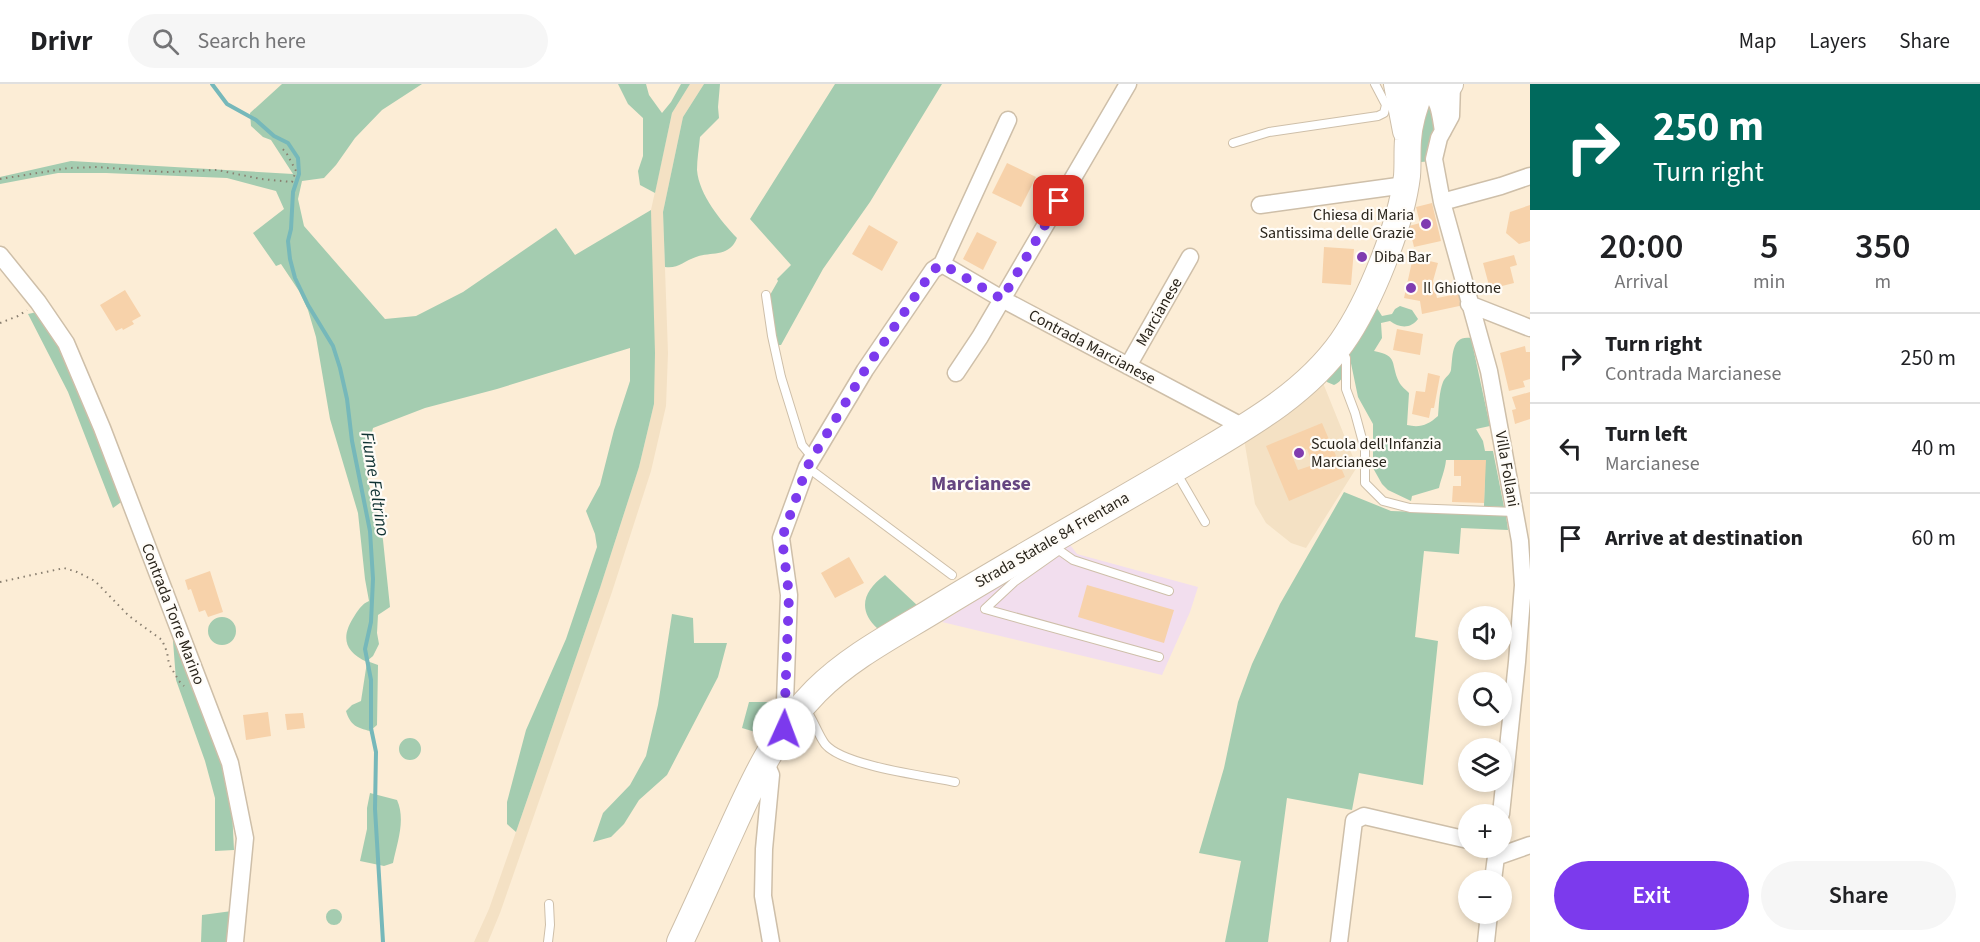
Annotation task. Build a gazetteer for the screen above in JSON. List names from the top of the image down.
{
  "streets": {
    "main road": ["Strada Statale 84 Frentana"],
    "street": [
      "Marcianese",
      "Contrada Marcianese",
      "Villa Follani",
      "Contrada Torre Marino"
    ]
  },
  "crossings": [
    ["Marcianese", "Contrada Marcianese"],
    ["Contrada Marcianese", "Strada Statale 84 Frentana"],
    ["Villa Follani", "Strada Statale 84 Frentana"]
  ],
  "districts": ["Marcianese"],
  "water": ["Fiume Feltrino"],
  "places": [
    "Chiesa di Maria Santissima delle Grazie",
    "Diba Bar",
    "Il Ghiottone",
    "Scuola dell'Infanzia Marcianese"
  ],
  "page": {
    "header": "Drivr",
    "search": "Search here",
    "nav": ["Map", "Layers", "Share"],
    "turn": ["250 m", "Turn right"],
    "eta": [
      "20:00",
      "Arrival",
      "5",
      "min",
      "350",
      "m"
    ],
    "list": [
      {
        "name": "Turn right",
        "note": "Contrada Marcianese",
        "value": "250 m"
      },
      {
        "name": "Turn left",
        "note": "Marcianese",
        "value": "40 m"
      },
      {
        "name": "Arrive at destination",
        "value": "60 m"
      }
    ],
    "map_buttons": ["+", "−"],
    "buttons": ["Exit", "Share"]
  }
}
